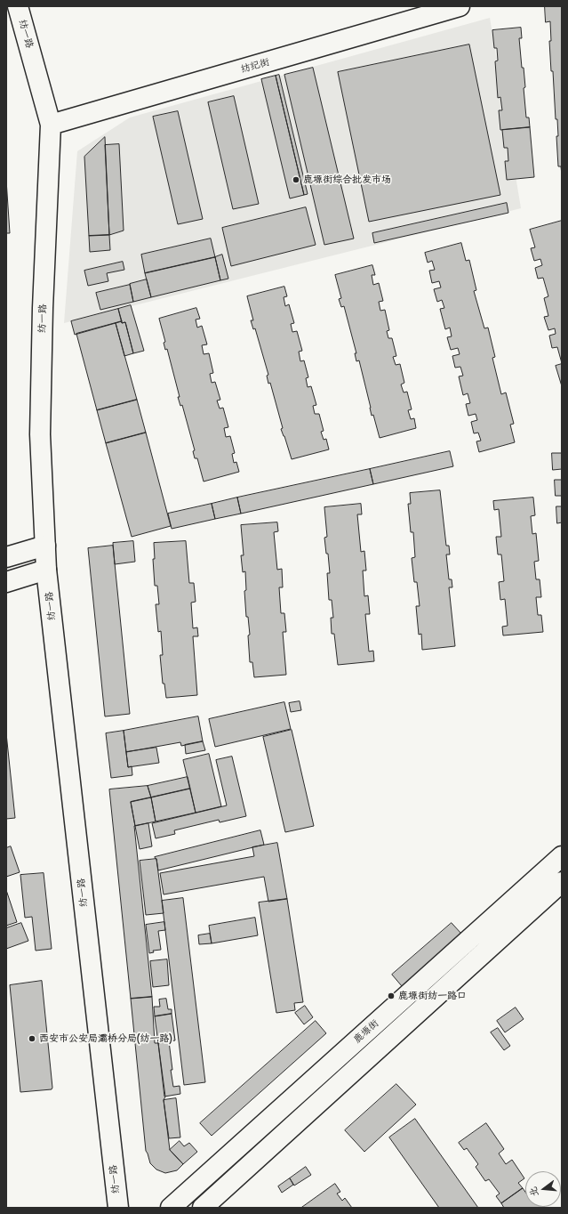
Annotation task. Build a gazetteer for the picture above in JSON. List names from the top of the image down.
{
  "streets": {
    "street": ["纺一路", "纺纪街", "鹿塬街"]
  },
  "crossings": [
    ["纺一路", "纺纪街"]
  ],
  "places": ["鹿塬街综合批发市场", "鹿塬街纺一路口", "西安市公安局灞桥分局(纺一路)"],
  "north": "left"
}
